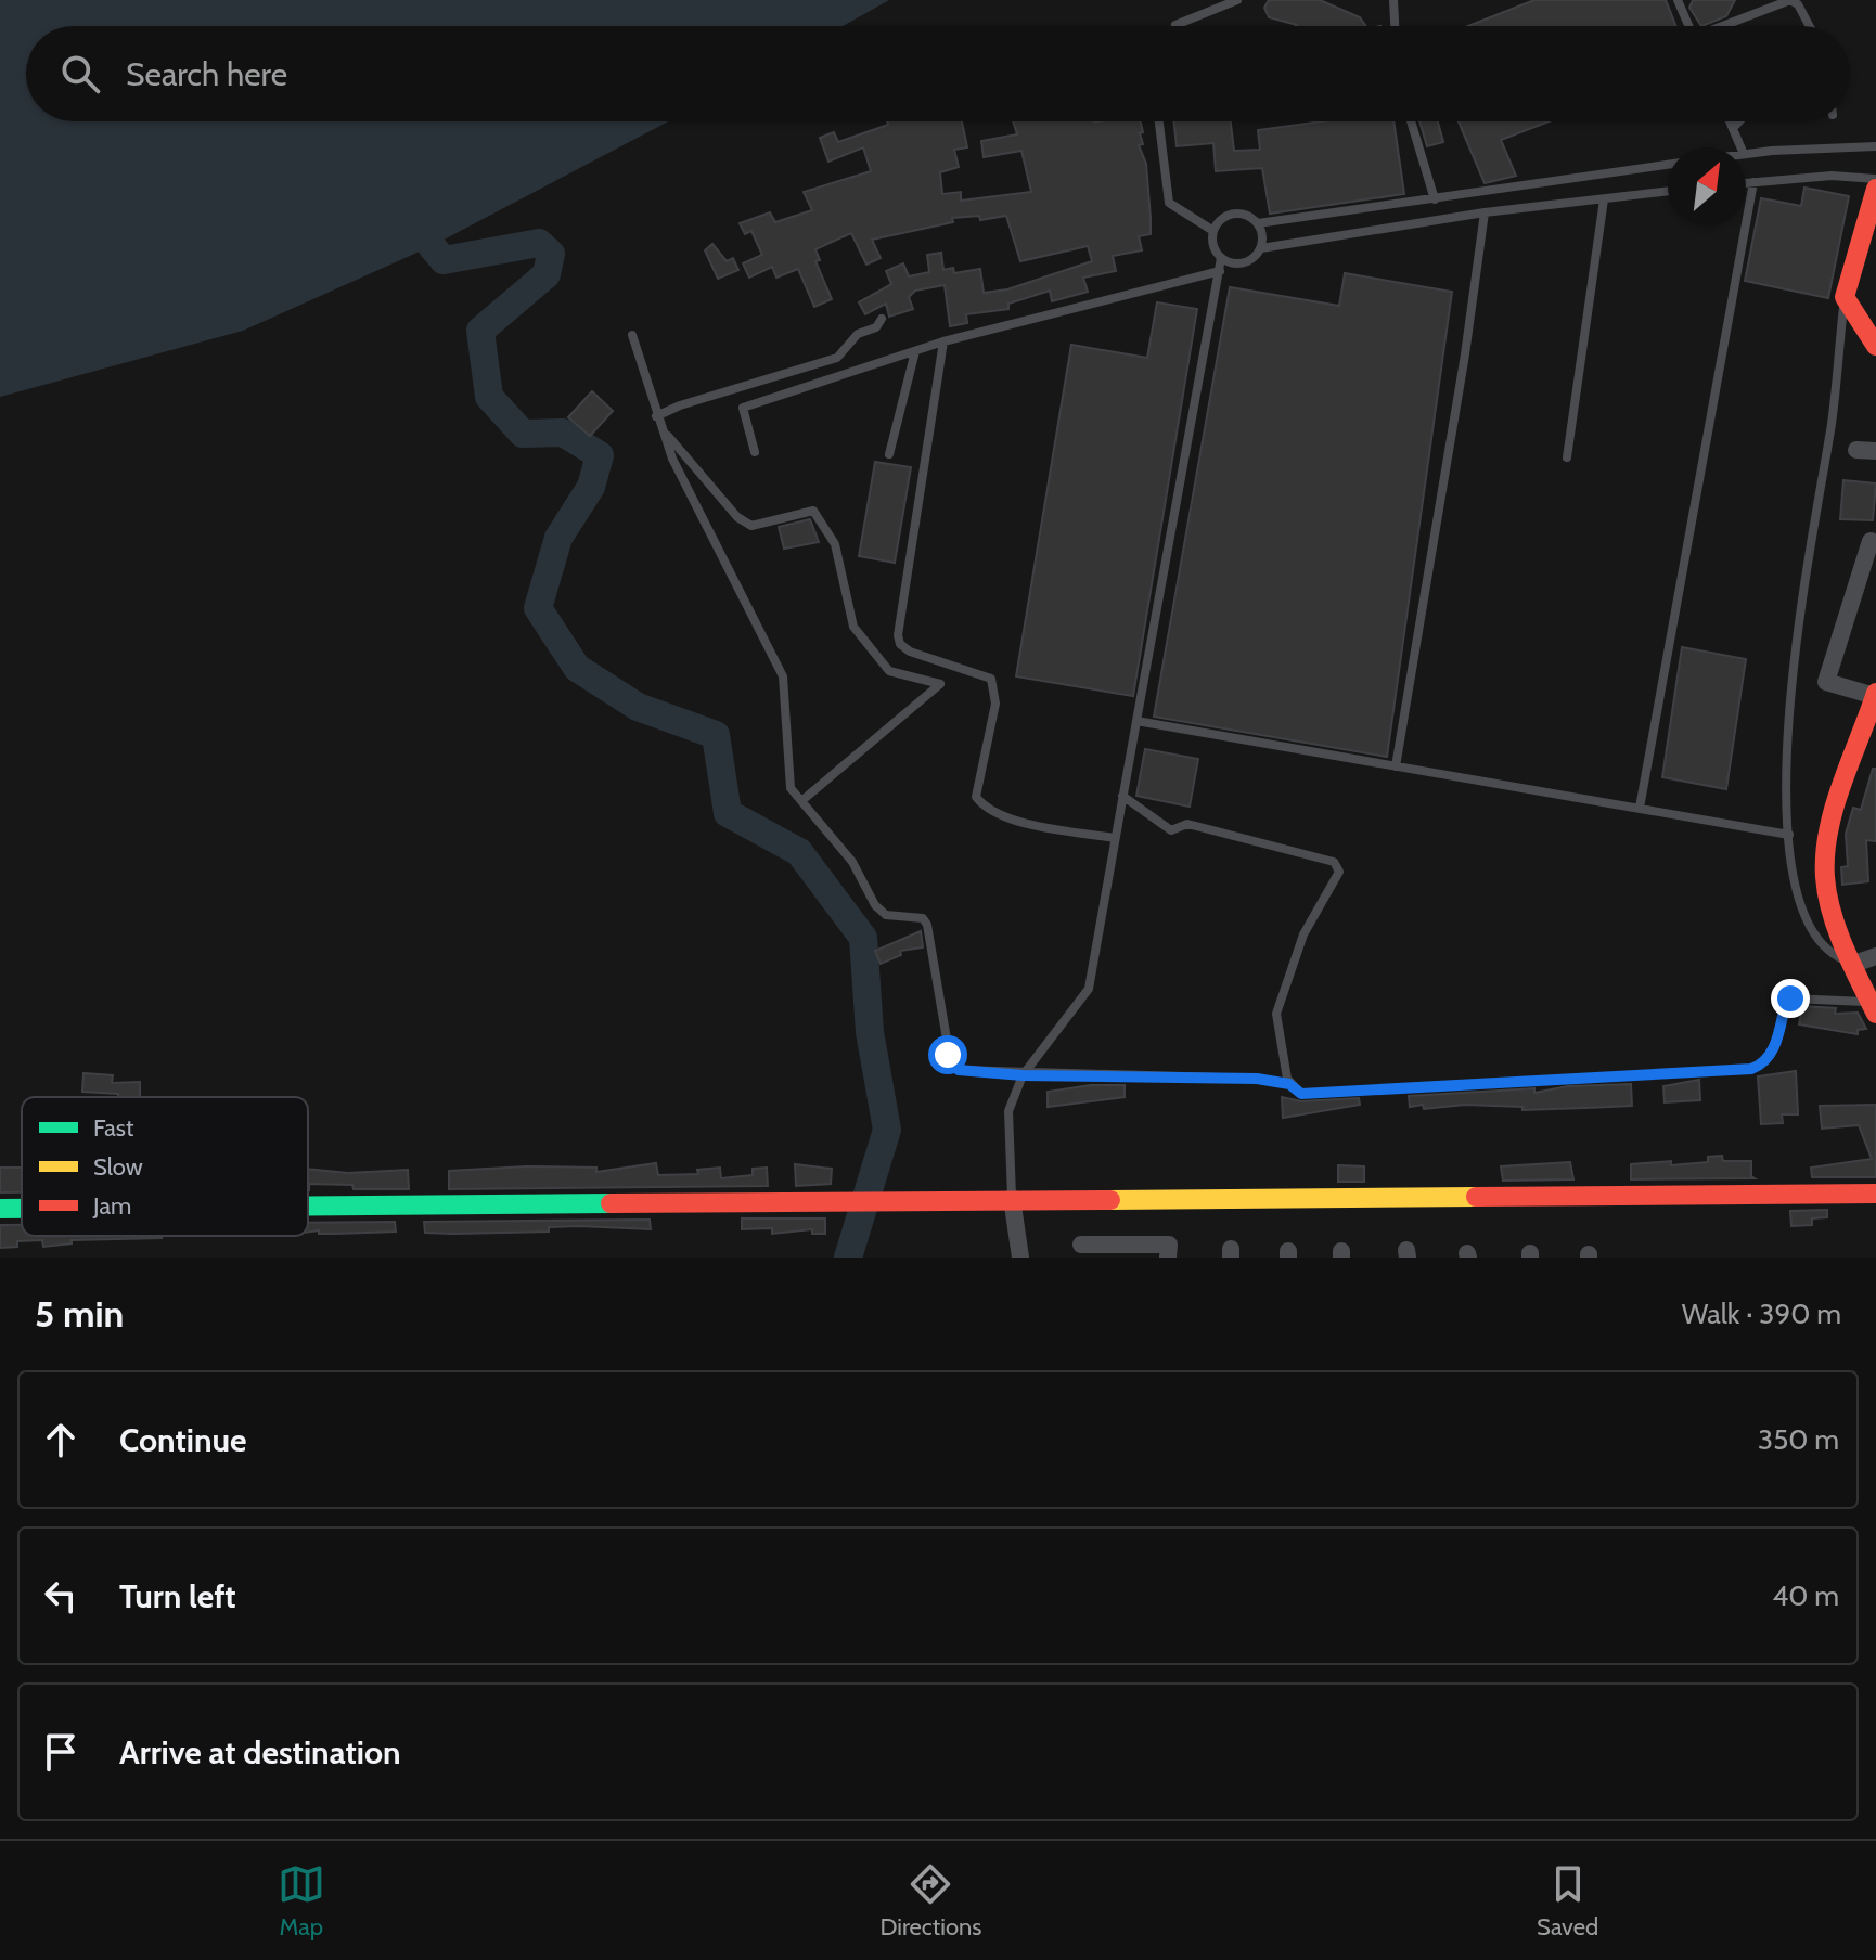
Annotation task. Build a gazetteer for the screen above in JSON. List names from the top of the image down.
{
  "legend": ["Fast", "Slow", "Jam"],
  "north": "top right",
  "page": {
    "search": "Search here",
    "heading": ["5 min", "Walk · 390 m"],
    "list": [
      ["Continue", "350 m"],
      ["Turn left", "40 m"],
      "Arrive at destination"
    ],
    "nav": ["Map", "Directions", "Saved"]
  }
}
